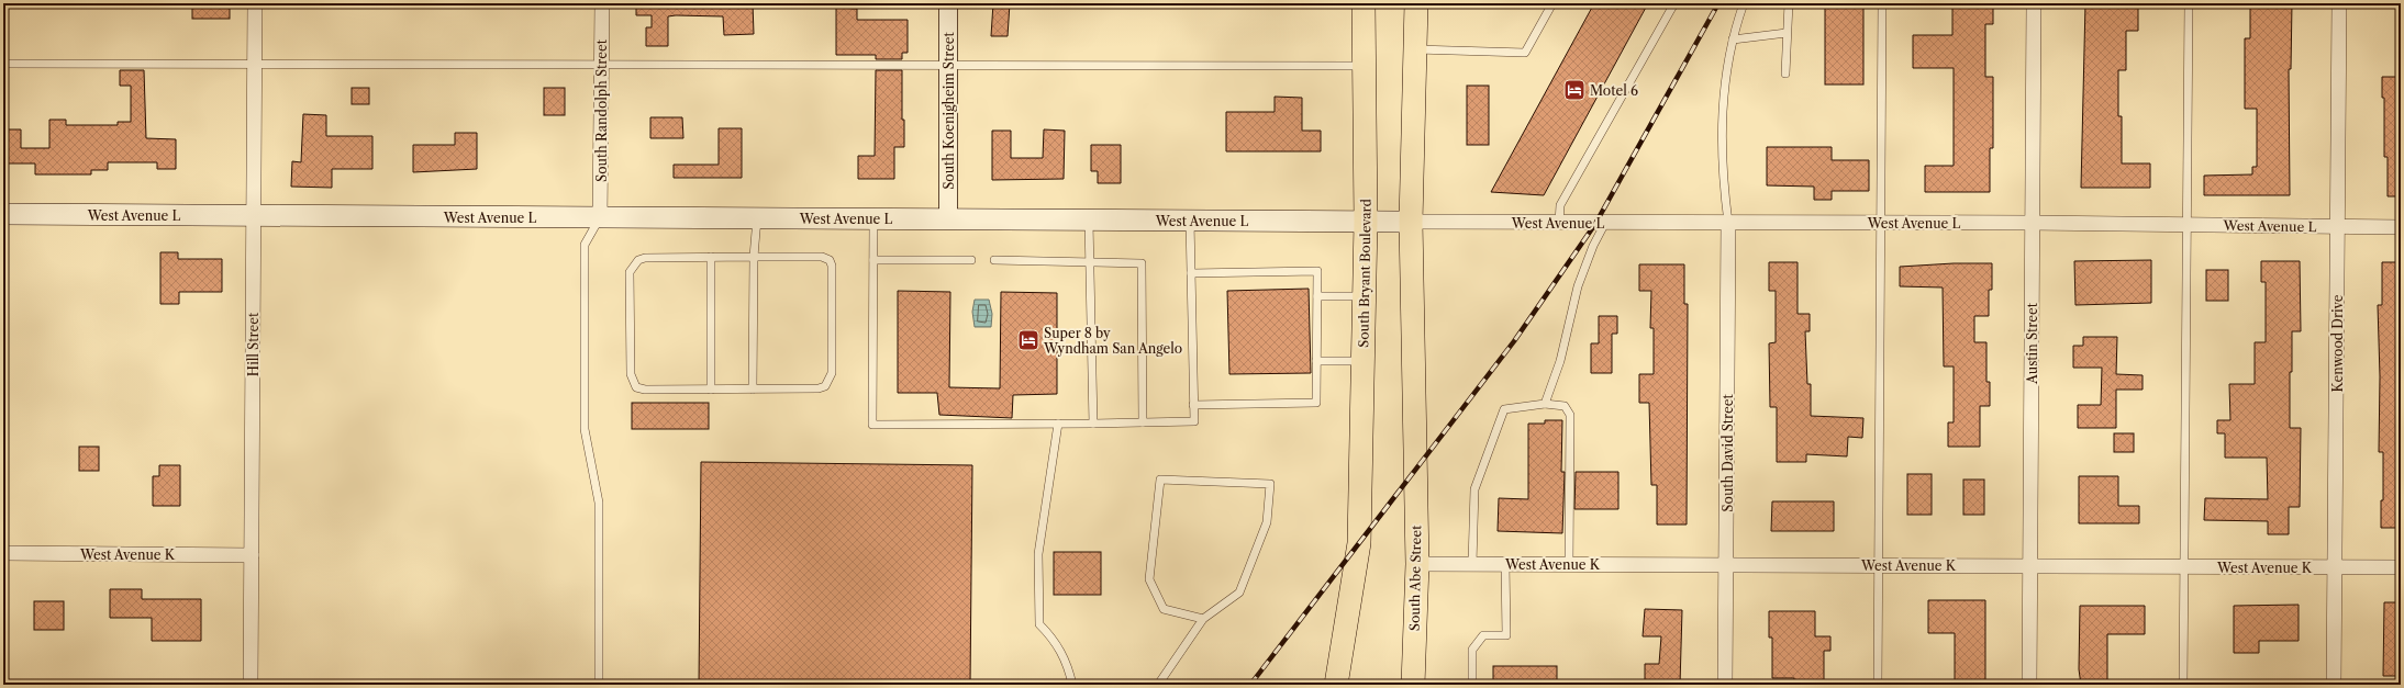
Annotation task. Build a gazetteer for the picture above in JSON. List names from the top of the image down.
{
  "streets": {
    "main road": ["West Avenue L", "South Bryant Boulevard", "South Abe Street"],
    "street": [
      "South Randolph Street",
      "South Koenigheim Street",
      "Austin Street",
      "Kenwood Drive",
      "Hill Street",
      "South David Street",
      "West Avenue K"
    ]
  },
  "crossings": [
    ["South Randolph Street", "West Avenue L"],
    ["South Koenigheim Street", "West Avenue L"],
    ["West Avenue L", "South Bryant Boulevard"],
    ["West Avenue L", "Austin Street"],
    ["West Avenue L", "Kenwood Drive"],
    ["West Avenue L", "Hill Street"],
    ["West Avenue L", "South David Street"],
    ["West Avenue L", "South Abe Street"],
    ["Austin Street", "West Avenue K"],
    ["Kenwood Drive", "West Avenue K"],
    ["Hill Street", "West Avenue K"],
    ["South David Street", "West Avenue K"],
    ["West Avenue K", "South Abe Street"]
  ],
  "places": {
    "hotel": ["Motel 6", "Super 8 by Wyndham San Angelo"]
  }
}
